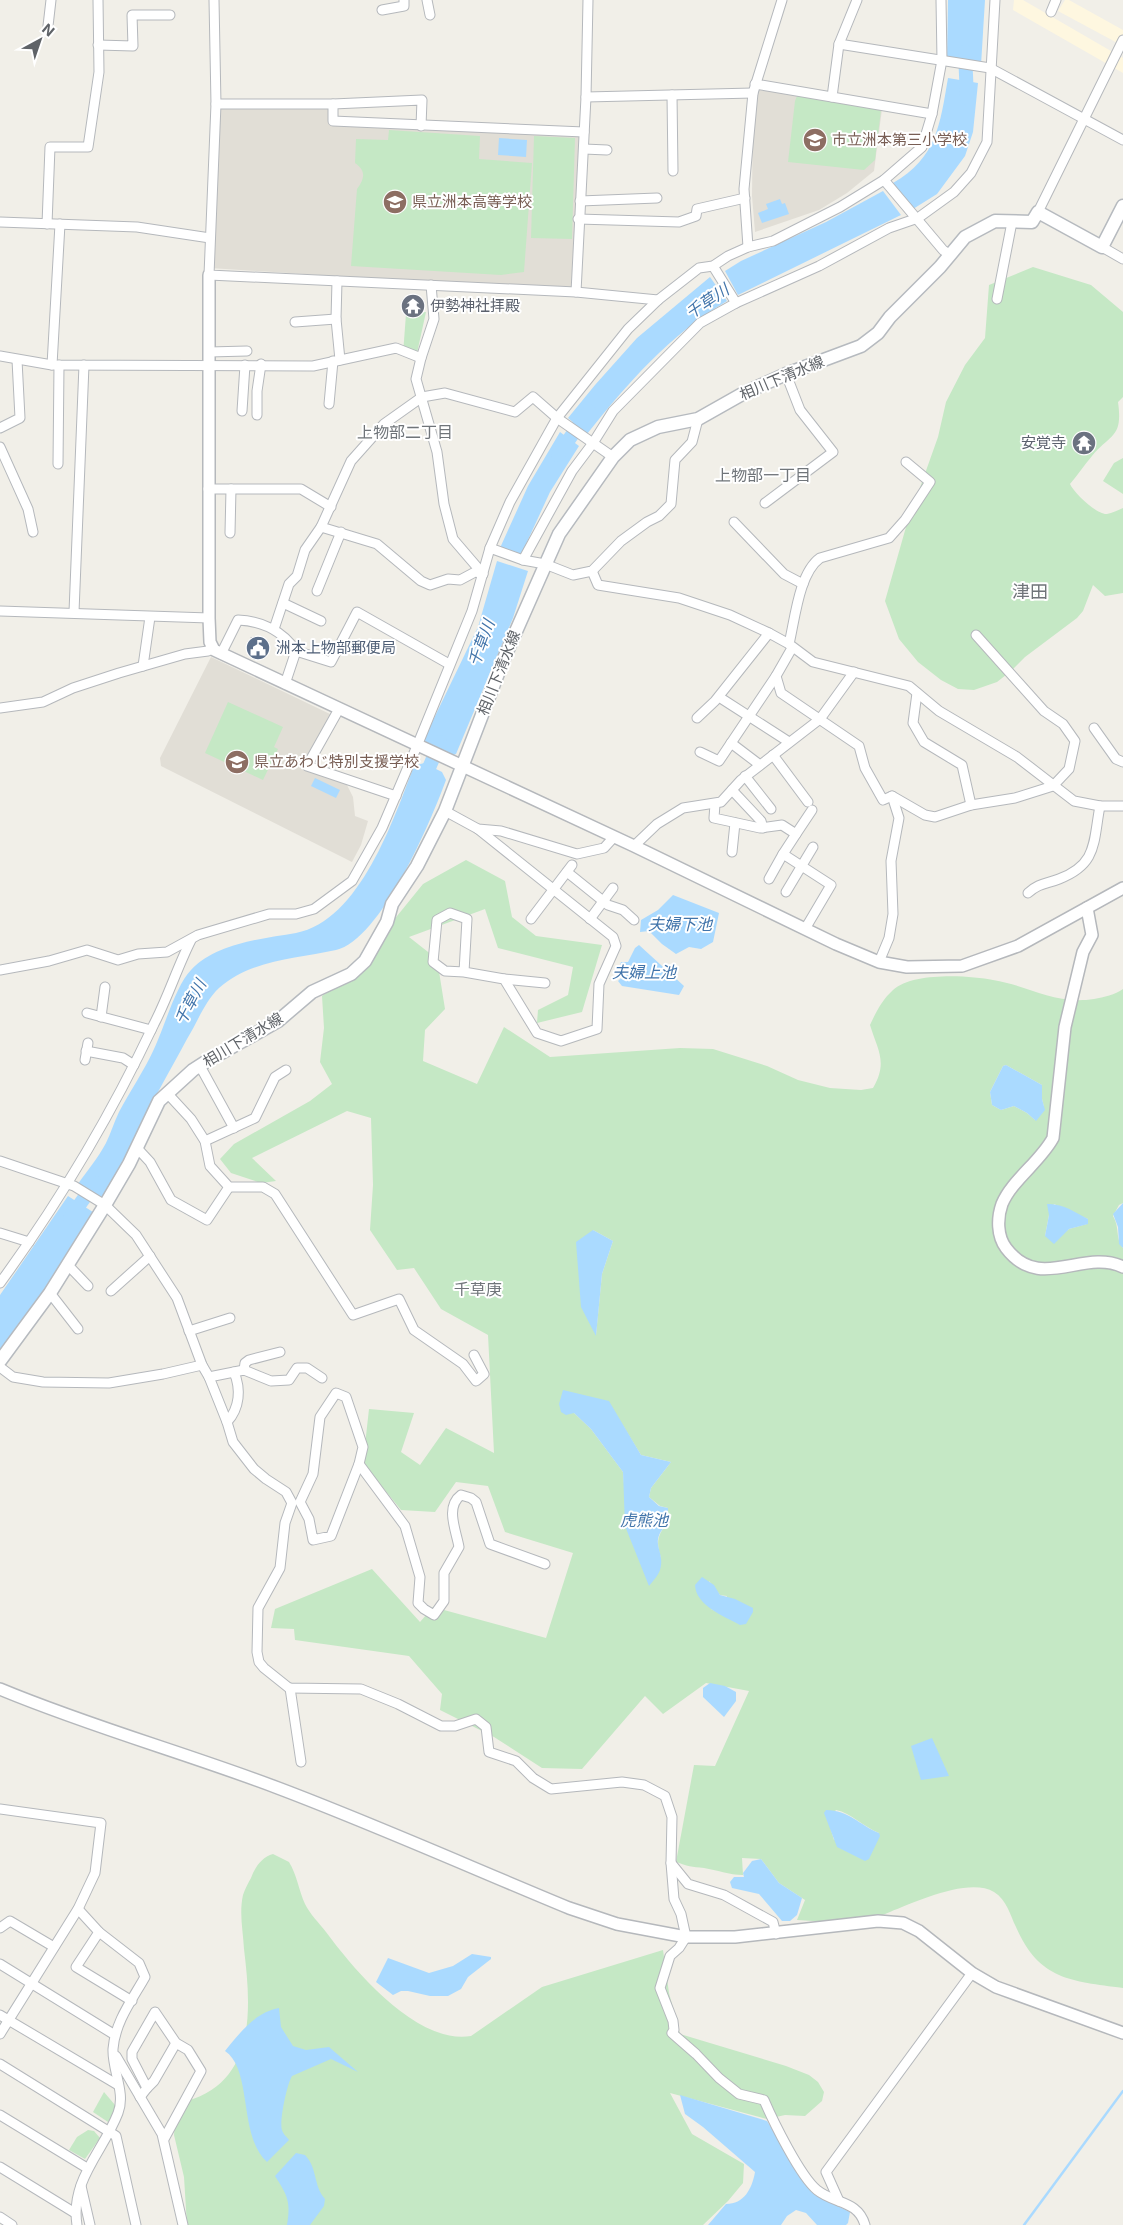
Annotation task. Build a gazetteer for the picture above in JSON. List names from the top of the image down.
{
  "streets": {
    "main road": ["相川下清水線"]
  },
  "districts": [
    "上物部二丁目",
    "上物部一丁目",
    "津田",
    "千草庚"
  ],
  "water": [
    "千草川",
    "夫婦下池",
    "夫婦上池",
    "虎熊池"
  ],
  "places": {
    "school or university": ["市立洲本第三小学校", "県立洲本高等学校", "県立あわじ特別支援学校"],
    "temple": ["伊勢神社拝殿", "安覚寺"],
    "public building": ["洲本上物部郵便局"]
  },
  "north": "top right"
}
